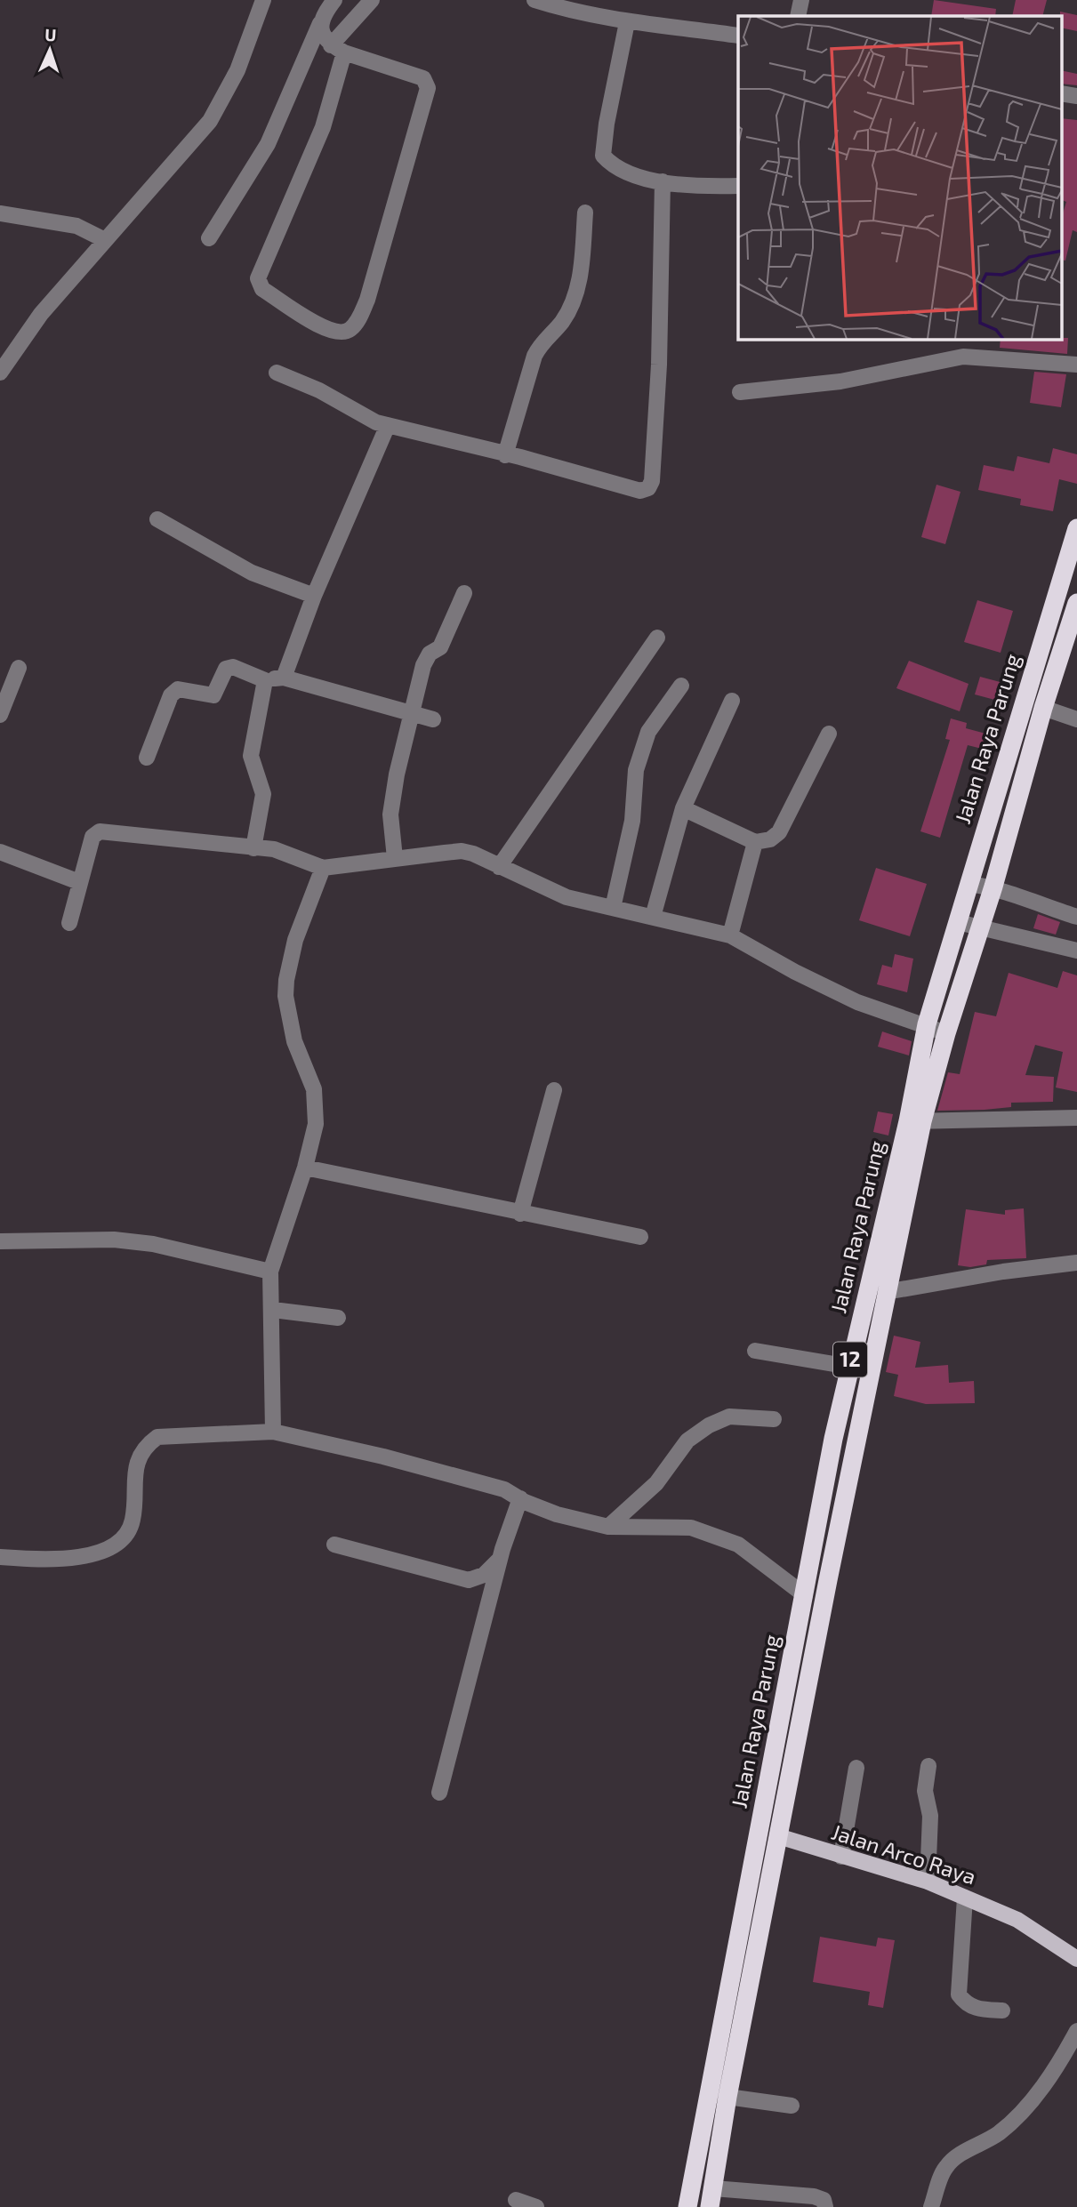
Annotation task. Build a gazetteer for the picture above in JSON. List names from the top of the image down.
{
  "streets": {
    "highway": ["Jalan Raya Parung", "12"],
    "main road": ["Jalan Arco Raya"]
  },
  "crossings": [
    ["Jalan Raya Parung", "Jalan Arco Raya"]
  ],
  "north": "top"
}
